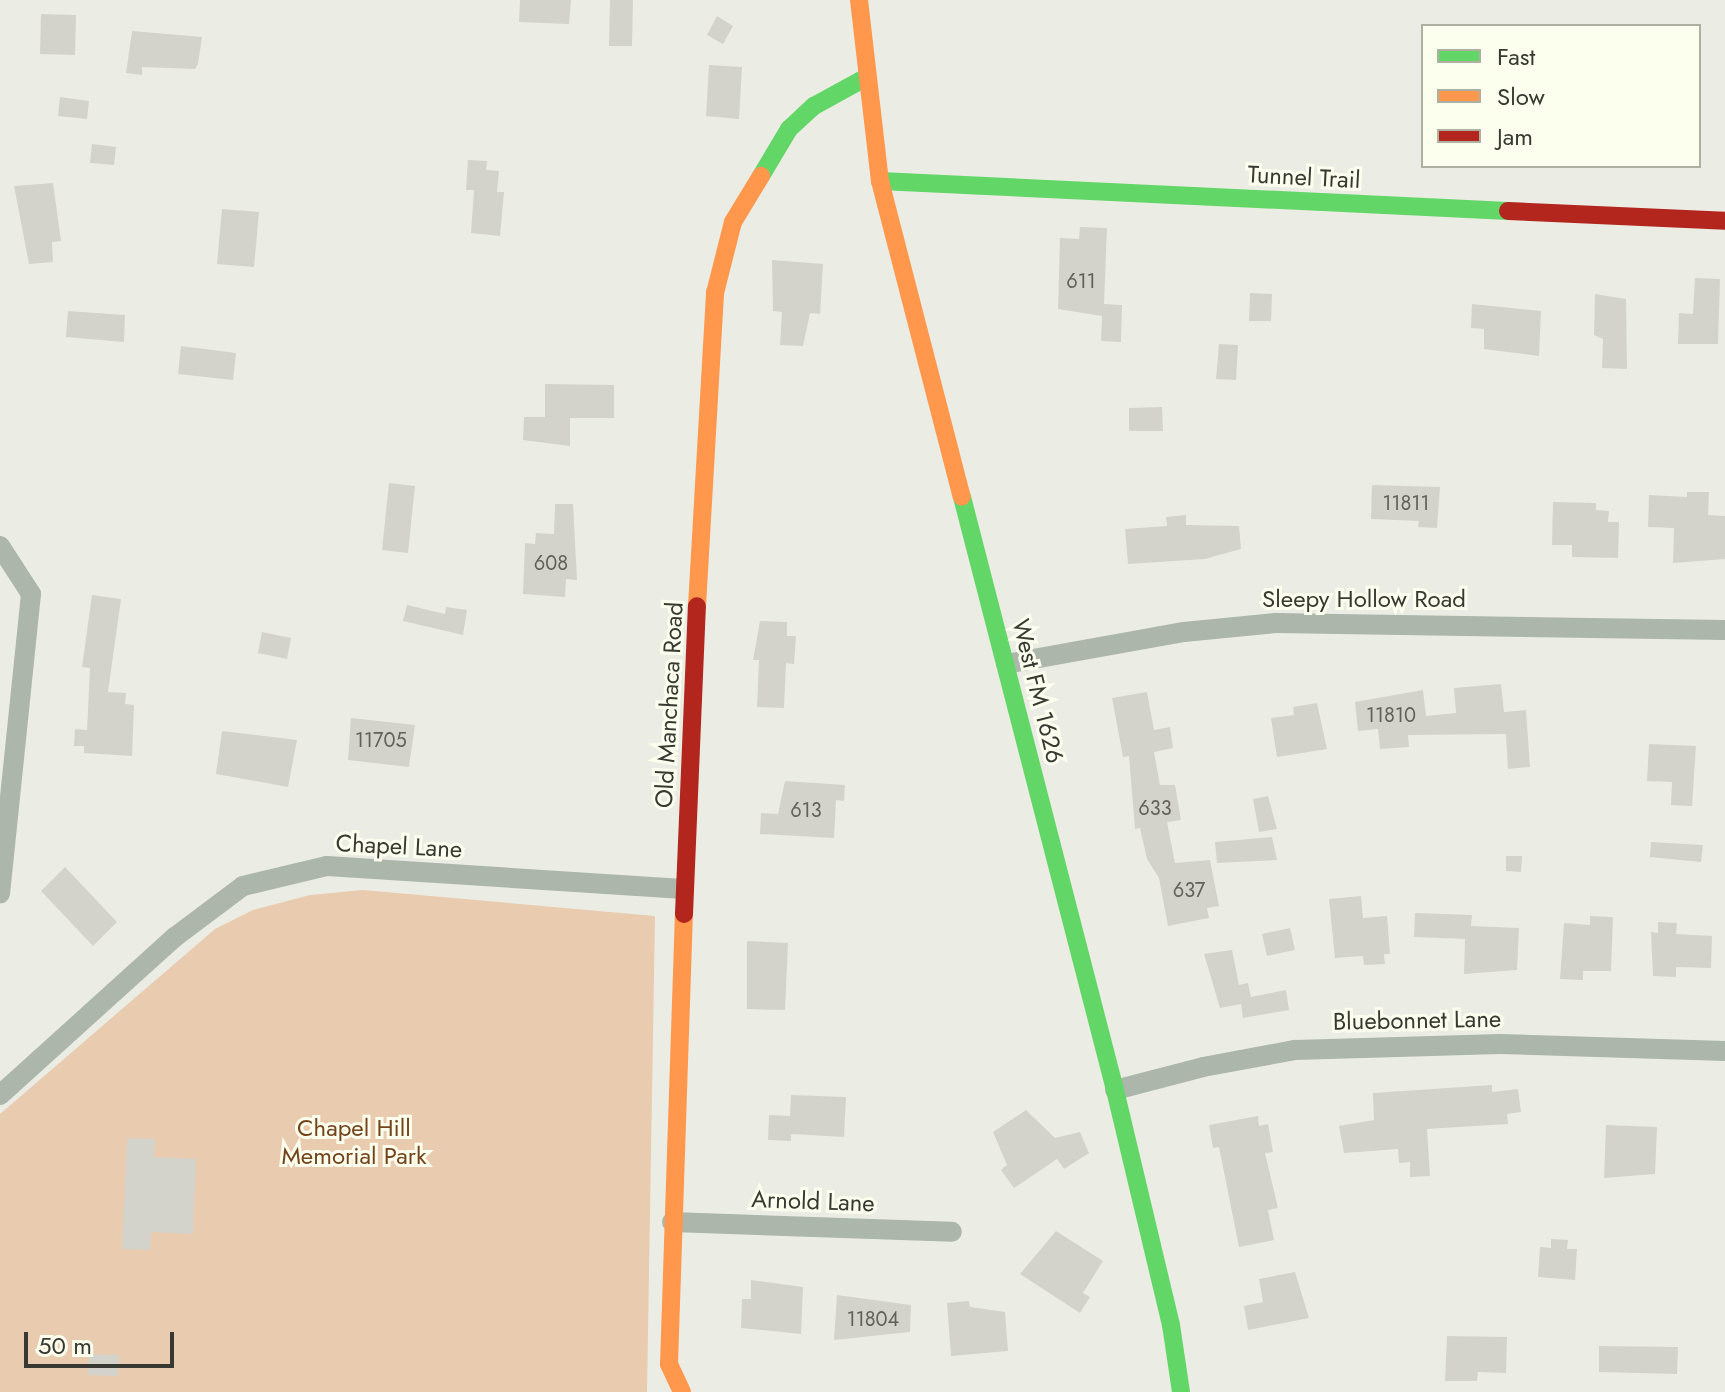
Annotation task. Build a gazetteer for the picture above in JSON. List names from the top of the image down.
{
  "streets": {
    "street": [
      "Tunnel Trail",
      "Sleepy Hollow Road",
      "West FM 1626",
      "Old Manchaca Road",
      "Chapel Lane",
      "Bluebonnet Lane",
      "Arnold Lane"
    ]
  },
  "crossings": [
    ["Tunnel Trail", "West FM 1626"],
    ["Sleepy Hollow Road", "West FM 1626"],
    ["West FM 1626", "Old Manchaca Road"],
    ["West FM 1626", "Bluebonnet Lane"],
    ["Old Manchaca Road", "Chapel Lane"],
    ["Old Manchaca Road", "Arnold Lane"]
  ],
  "parks": ["Chapel Hill Memorial Park"],
  "house_numbers": [
    "611",
    "11811",
    "608",
    "11810",
    "11705",
    "633",
    "613",
    "637",
    "11804"
  ],
  "legend": ["Fast", "Slow", "Jam"],
  "scale_bar": "50 m"
}
